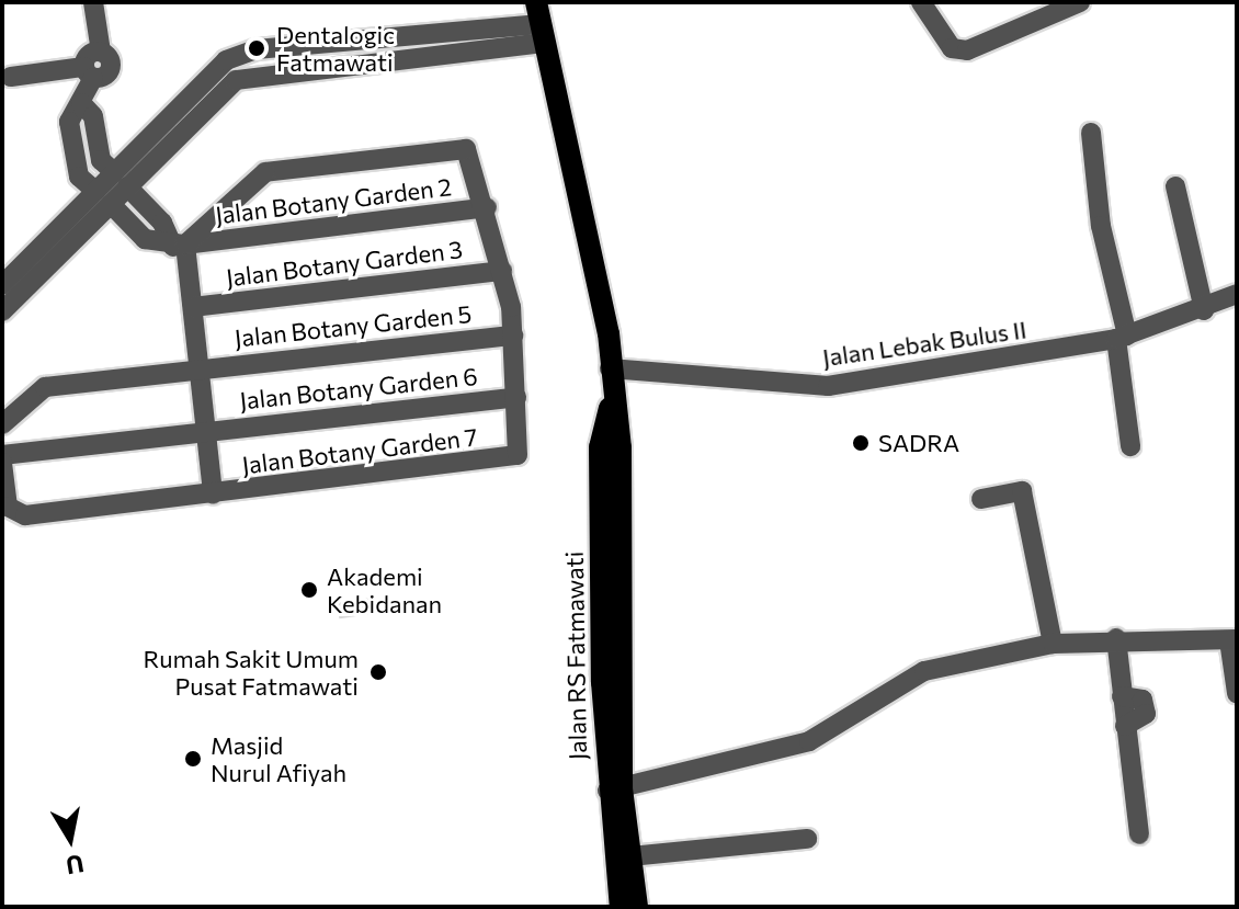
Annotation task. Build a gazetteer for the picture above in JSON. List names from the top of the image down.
{
  "streets": {
    "main road": ["Jalan RS Fatmawati"],
    "street": [
      "Jalan Botany Garden 2",
      "Jalan Botany Garden 3",
      "Jalan Botany Garden 5",
      "Jalan Lebak Bulus II",
      "Jalan Botany Garden 6",
      "Jalan Botany Garden 7"
    ]
  },
  "crossings": [
    ["Jalan Lebak Bulus II", "Jalan RS Fatmawati"],
    ["Jalan Botany Garden 6", "Jalan Botany Garden 7"]
  ],
  "places": [
    "Dentalogic Fatmawati",
    "SADRA",
    "Akademi Kebidanan",
    "Rumah Sakit Umum Pusat Fatmawati",
    "Masjid Nurul Afiyah"
  ],
  "north": "bottom"
}
